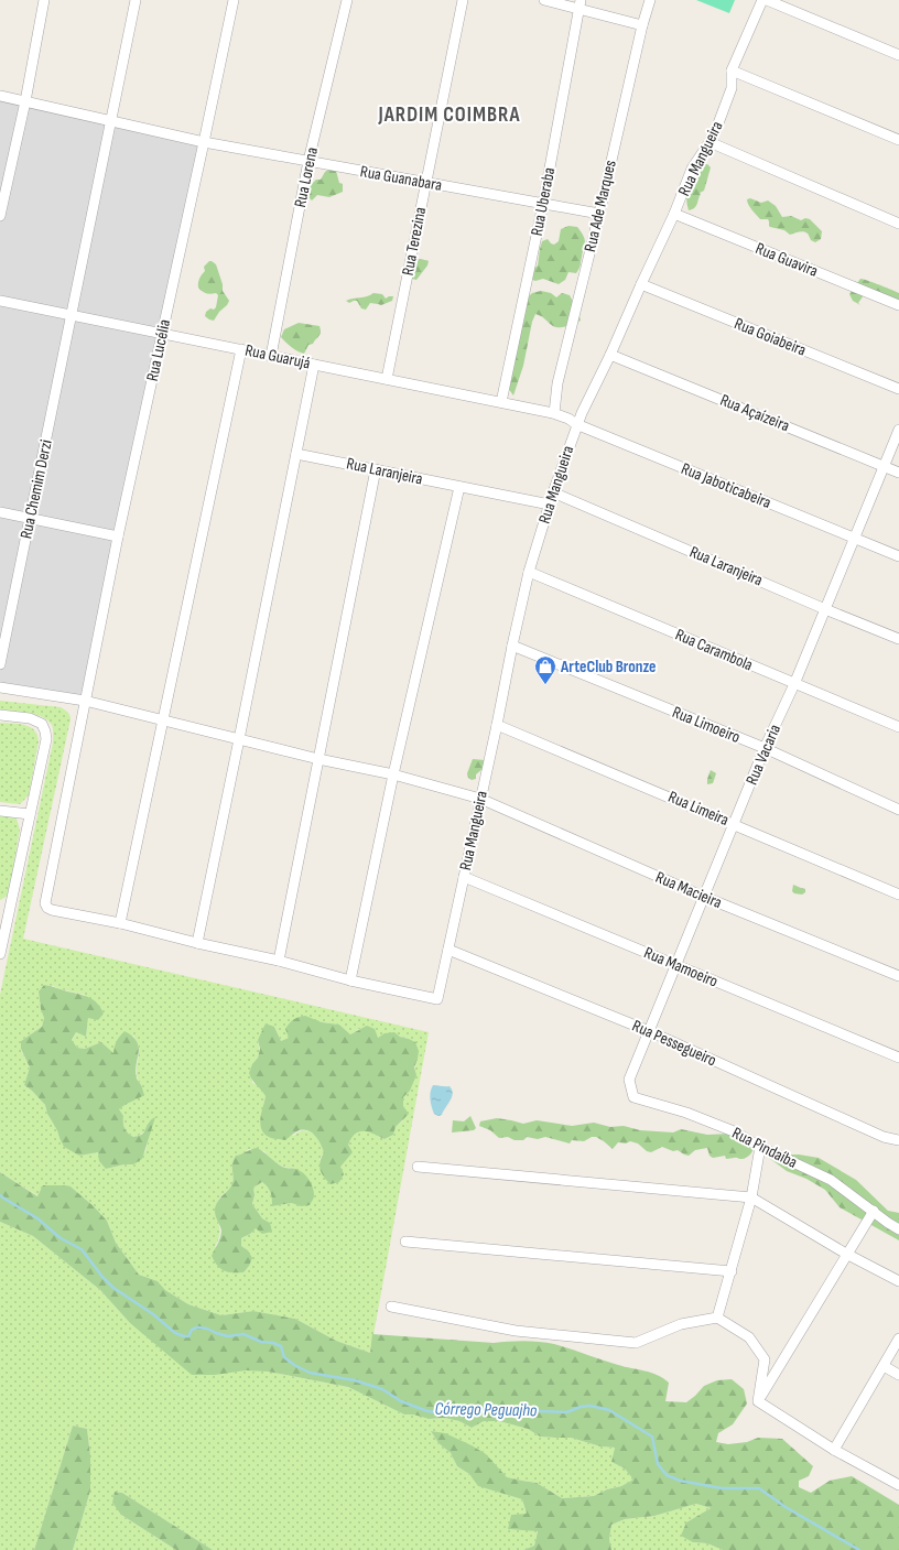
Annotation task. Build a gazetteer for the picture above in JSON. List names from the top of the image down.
{
  "streets": {
    "street": [
      "Rua Mangueira",
      "Rua Lorena",
      "Rua Guanabara",
      "Rua Uberaba",
      "Rua Ade Marques",
      "Rua Terezina",
      "Rua Guavira",
      "Rua Goiabeira",
      "Rua Lucélia",
      "Rua Guarujá",
      "Rua Açaízeira",
      "Rua Laranjeira",
      "Rua Jaboticabeira",
      "Rua Chemim Derzi",
      "Rua Carambola",
      "Rua Limoeiro",
      "Rua Vacaria",
      "Rua Limeira",
      "Rua Macieira",
      "Rua Mamoeiro",
      "Rua Pessegueiro",
      "Rua Pindaíba"
    ]
  },
  "crossings": [
    ["Rua Mangueira", "Rua Guavira"],
    ["Rua Mangueira", "Rua Goiabeira"],
    ["Rua Mangueira", "Rua Açaízeira"],
    ["Rua Mangueira", "Rua Laranjeira"],
    ["Rua Mangueira", "Rua Jaboticabeira"],
    ["Rua Mangueira", "Rua Carambola"],
    ["Rua Mangueira", "Rua Limoeiro"],
    ["Rua Mangueira", "Rua Limeira"],
    ["Rua Mangueira", "Rua Macieira"],
    ["Rua Mangueira", "Rua Mamoeiro"],
    ["Rua Mangueira", "Rua Pessegueiro"],
    ["Rua Lorena", "Rua Guanabara"],
    ["Rua Lorena", "Rua Guarujá"],
    ["Rua Guanabara", "Rua Uberaba"],
    ["Rua Guanabara", "Rua Ade Marques"],
    ["Rua Guanabara", "Rua Terezina"],
    ["Rua Guanabara", "Rua Lucélia"],
    ["Rua Guanabara", "Rua Chemim Derzi"],
    ["Rua Uberaba", "Rua Guarujá"],
    ["Rua Ade Marques", "Rua Guarujá"],
    ["Rua Ade Marques", "Rua Jaboticabeira"],
    ["Rua Terezina", "Rua Guarujá"],
    ["Rua Lucélia", "Rua Guarujá"],
    ["Rua Lucélia", "Rua Macieira"],
    ["Rua Guarujá", "Rua Jaboticabeira"],
    ["Rua Guarujá", "Rua Chemim Derzi"],
    ["Rua Açaízeira", "Rua Vacaria"],
    ["Rua Laranjeira", "Rua Vacaria"],
    ["Rua Jaboticabeira", "Rua Vacaria"],
    ["Rua Carambola", "Rua Vacaria"],
    ["Rua Limoeiro", "Rua Vacaria"],
    ["Rua Vacaria", "Rua Limeira"],
    ["Rua Vacaria", "Rua Macieira"],
    ["Rua Vacaria", "Rua Mamoeiro"],
    ["Rua Vacaria", "Rua Pessegueiro"],
    ["Rua Vacaria", "Rua Pindaíba"]
  ],
  "districts": ["JARDIM COIMBRA"],
  "water": ["Córrego Peguajho"],
  "places": {
    "shop": ["ArteClub Bronze"]
  }
}
